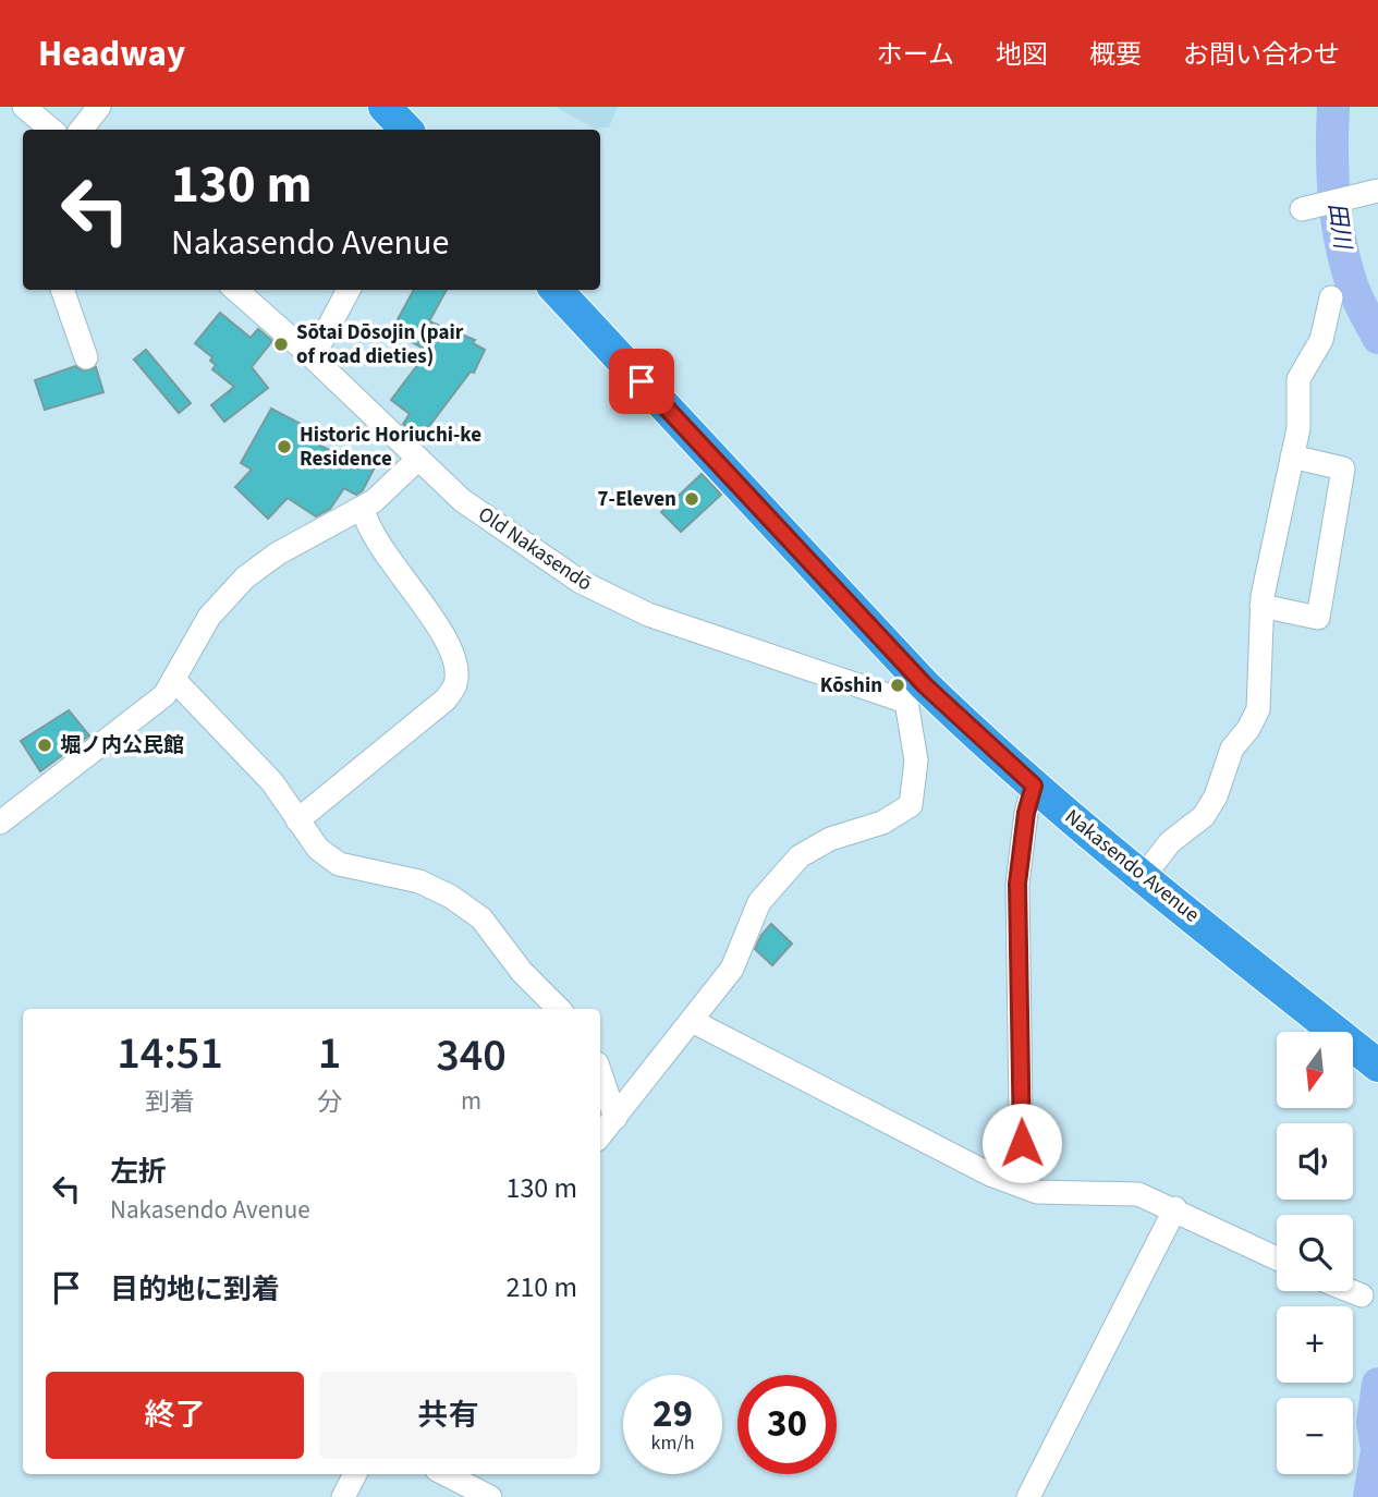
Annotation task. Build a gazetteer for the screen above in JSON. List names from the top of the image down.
{
  "streets": {
    "highway": ["Nakasendo Avenue"],
    "street": ["Old Nakasendō"]
  },
  "crossings": [
    ["Old Nakasendō", "Nakasendo Avenue"]
  ],
  "water": ["田川"],
  "places": [
    "Sōtai Dōsojin (pair of road dieties)",
    "Historic Horiuchi-ke Residence",
    "7-Eleven",
    "Kōshin",
    "堀ノ内公民館"
  ],
  "north": "bottom",
  "page": {
    "header": "Headway",
    "nav": [
      "ホーム",
      "地図",
      "概要",
      "お問い合わせ"
    ],
    "turn": ["130 m", "Nakasendo Avenue"],
    "eta": [
      "14:51",
      "到着",
      "1",
      "分",
      "340",
      "m"
    ],
    "map_buttons": ["+", "−"],
    "list": [
      {
        "name": "左折",
        "note": "Nakasendo Avenue",
        "value": "130 m"
      },
      {
        "name": "目的地に到着",
        "value": "210 m"
      }
    ],
    "buttons": ["終了", "共有"],
    "speed": "29 km/h",
    "limit": "30"
  }
}
